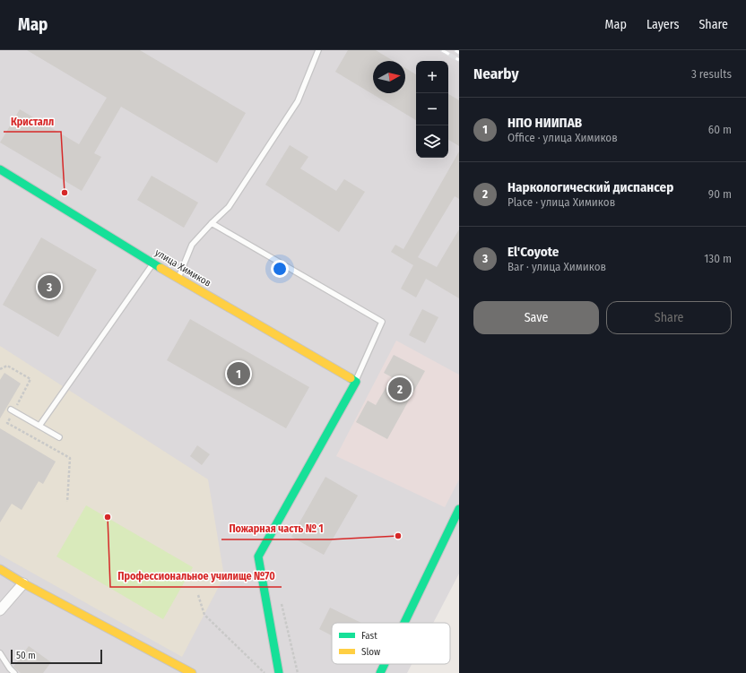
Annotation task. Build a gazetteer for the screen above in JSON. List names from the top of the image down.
{
  "streets": {
    "street": ["улица Химиков"]
  },
  "places": ["Кристалл", "Профессиональное училище №70", "Пожарная часть № 1"],
  "legend": ["Fast", "Slow"],
  "scale_bar": "50 m",
  "north": "right",
  "page": {
    "header": "Map",
    "nav": ["Map", "Layers", "Share"],
    "heading": ["Nearby", "3 results"],
    "map_buttons": ["+", "−"],
    "list": [
      {
        "mark": "1",
        "name": "НПО НИИПАВ",
        "note": "Office · улица Химиков",
        "value": "60 m"
      },
      {
        "mark": "2",
        "name": "Наркологический диспансер",
        "note": "Place · улица Химиков",
        "value": "90 m"
      },
      {
        "mark": "3",
        "name": "El'Coyote",
        "note": "Bar · улица Химиков",
        "value": "130 m"
      }
    ],
    "pins": ["3", "1", "2"],
    "buttons": ["Save", "Share"],
    "scale": "50 m"
  }
}
